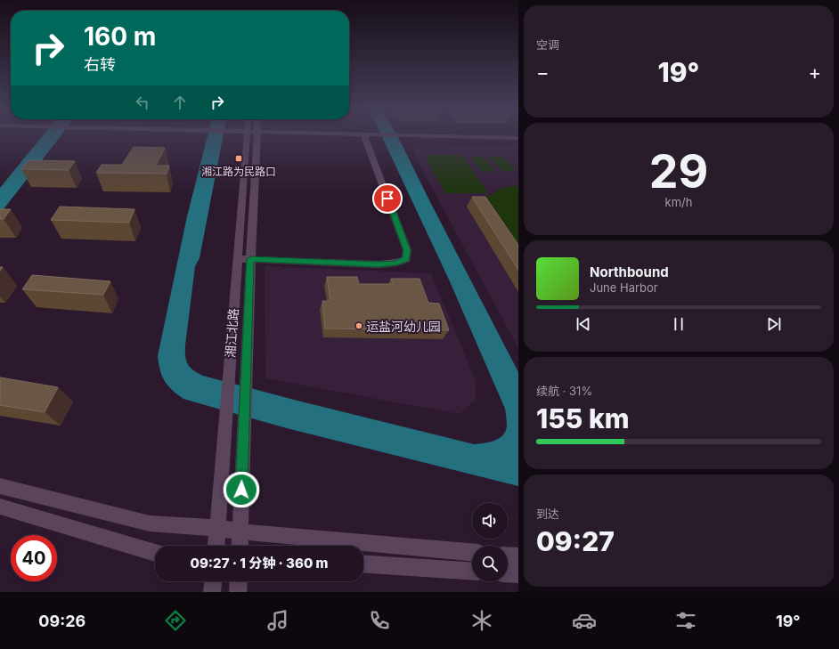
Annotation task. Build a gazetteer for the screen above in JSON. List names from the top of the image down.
{
  "streets": {
    "street": ["湘江北路"]
  },
  "places": {
    "transit": ["湘江路为民路口"],
    "other": ["运盐河幼儿园"]
  },
  "page": {
    "tile": [
      "空调",
      ["29", "km/h"],
      ["续航 · 31%", "155 km"],
      ["到达", "09:27"]
    ],
    "turn": ["160 m", "右转"],
    "heat": ["−", "19°", "+"],
    "song": ["Northbound", "June Harbor"],
    "limit": "40",
    "trip": "09:27 · 1 分钟 · 360 m",
    "tabs": ["09:26", "19°"]
  }
}
